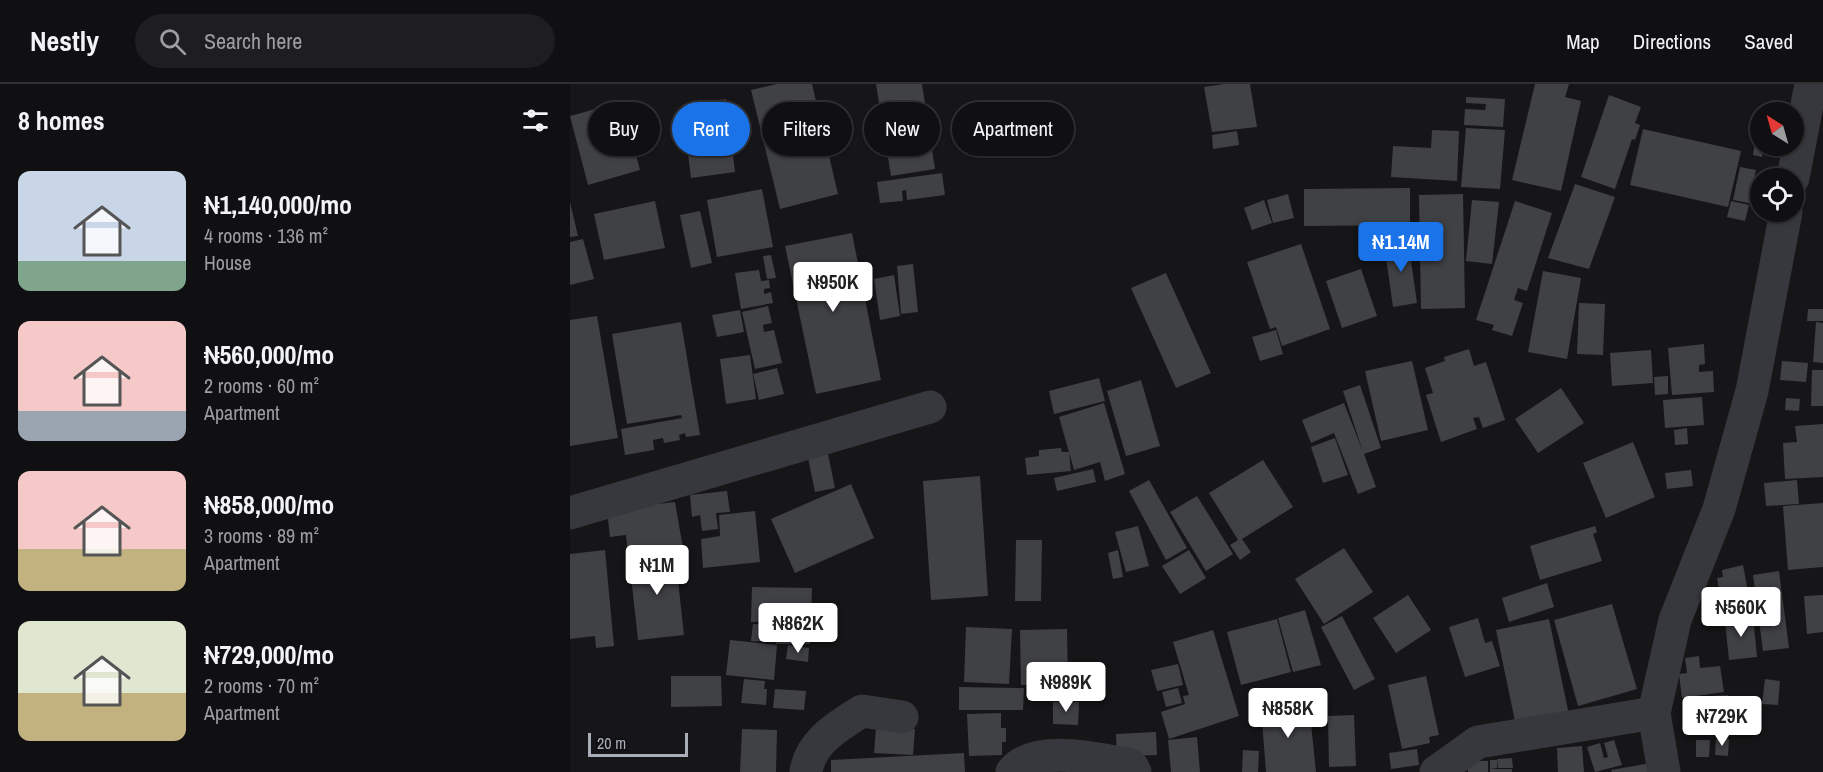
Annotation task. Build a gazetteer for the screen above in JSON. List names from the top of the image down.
{
  "scale_bar": "20 m",
  "north": "top left",
  "page": {
    "header": "Nestly",
    "search": "Search here",
    "nav": ["Map", "Directions", "Saved"],
    "heading": "8 homes",
    "chip": [
      "Buy",
      "Rent",
      "Filters",
      "New",
      "Apartment"
    ],
    "list": [
      {
        "name": "₦1,140,000/mo",
        "note": "4 rooms · 136 m² · House"
      },
      {
        "name": "₦560,000/mo",
        "note": "2 rooms · 60 m² · Apartment"
      },
      {
        "name": "₦858,000/mo",
        "note": "3 rooms · 89 m² · Apartment"
      },
      {
        "name": "₦729,000/mo",
        "note": "2 rooms · 70 m² · Apartment"
      }
    ],
    "price": [
      "₦1.14M",
      "₦950K",
      "₦1M",
      "₦560K",
      "₦862K",
      "₦989K",
      "₦858K",
      "₦729K"
    ],
    "scale": "20 m"
  }
}
